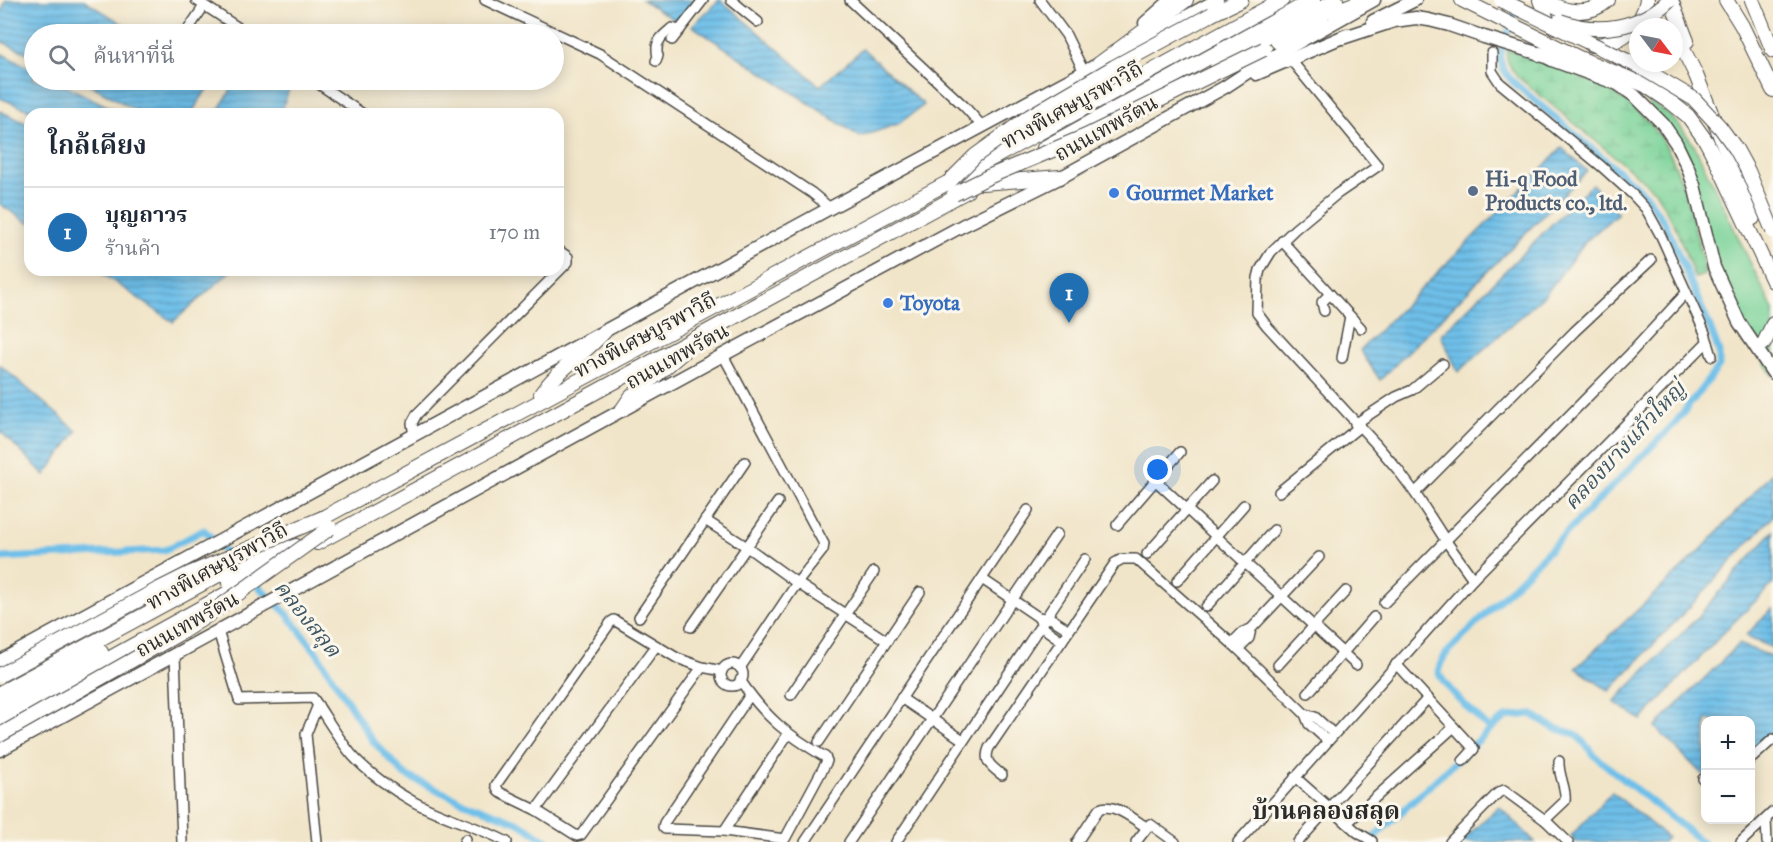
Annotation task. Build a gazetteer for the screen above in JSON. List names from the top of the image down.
{
  "streets": {
    "highway": ["ทางพิเศษบูรพาวิถี", "ถนนเทพรัตน"]
  },
  "crossings": [
    ["ทางพิเศษบูรพาวิถี", "ถนนเทพรัตน"]
  ],
  "districts": ["บ้านคลองสลุด"],
  "water": ["คลองบางแก้วใหญ่", "คลองสลุด"],
  "places": ["Hi-q Food Products co., ltd.", "Gourmet Market", "Toyota"],
  "north": "bottom right",
  "page": {
    "search": "ค้นหาที่นี่",
    "heading": "ใกล้เคียง",
    "list": [
      {
        "mark": "1",
        "name": "บุญถาวร",
        "note": "ร้านค้า",
        "value": "170 m"
      }
    ],
    "pins": "1",
    "map_buttons": ["+", "−"]
  }
}
